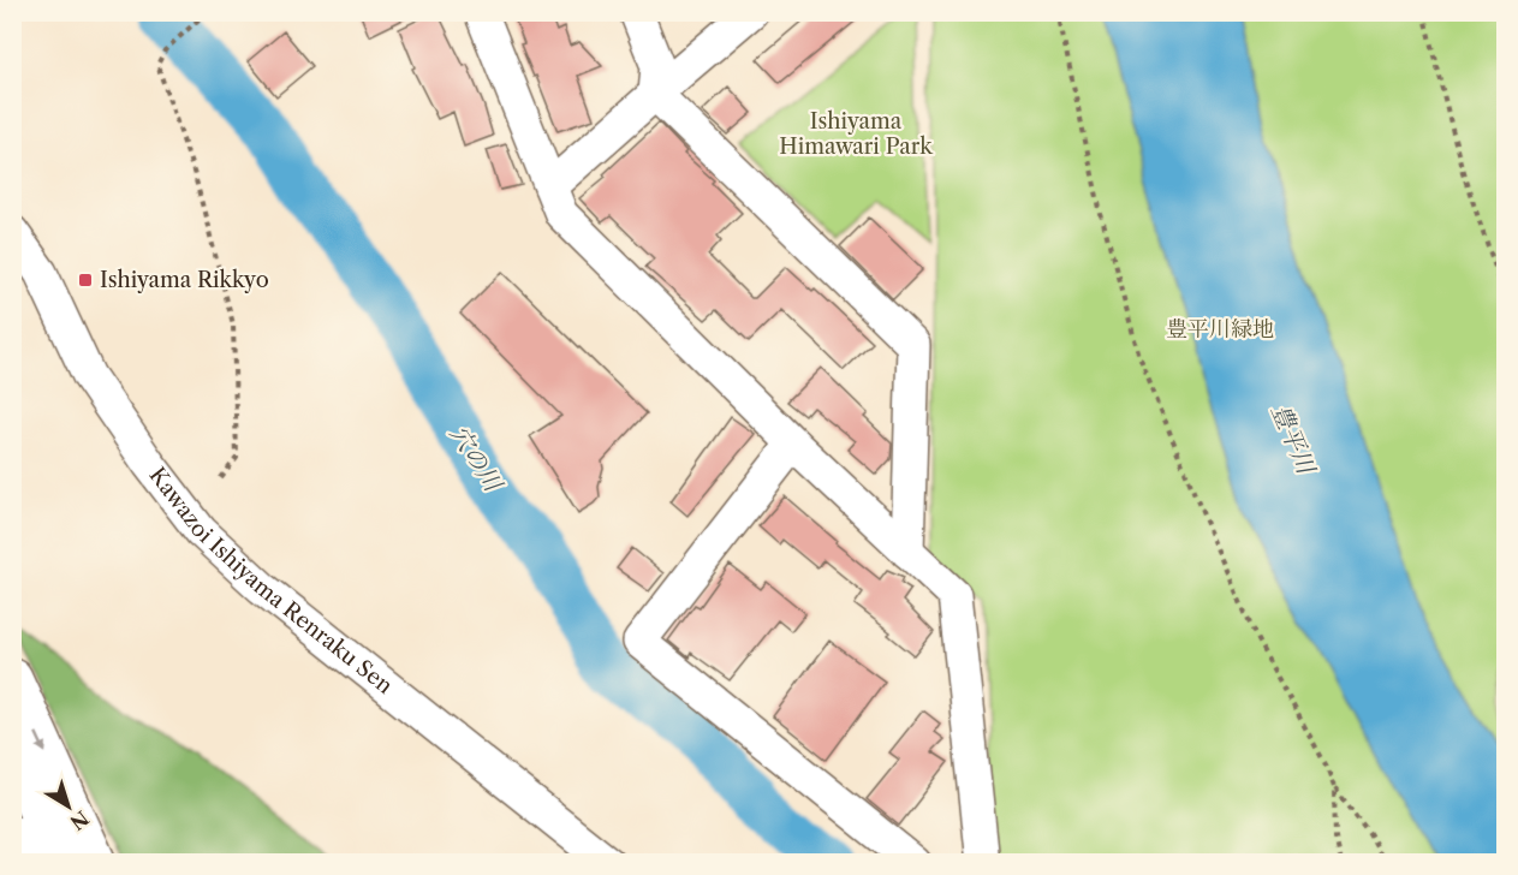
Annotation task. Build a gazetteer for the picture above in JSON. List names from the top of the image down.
{
  "streets": {
    "street": ["Kawazoi Ishiyama Renraku Sen"]
  },
  "water": ["豊平川", "穴の川"],
  "parks": ["Ishiyama Himawari Park", "豊平川緑地"],
  "places": {
    "transit": ["Ishiyama Rikkyo"]
  },
  "north": "bottom right"
}
